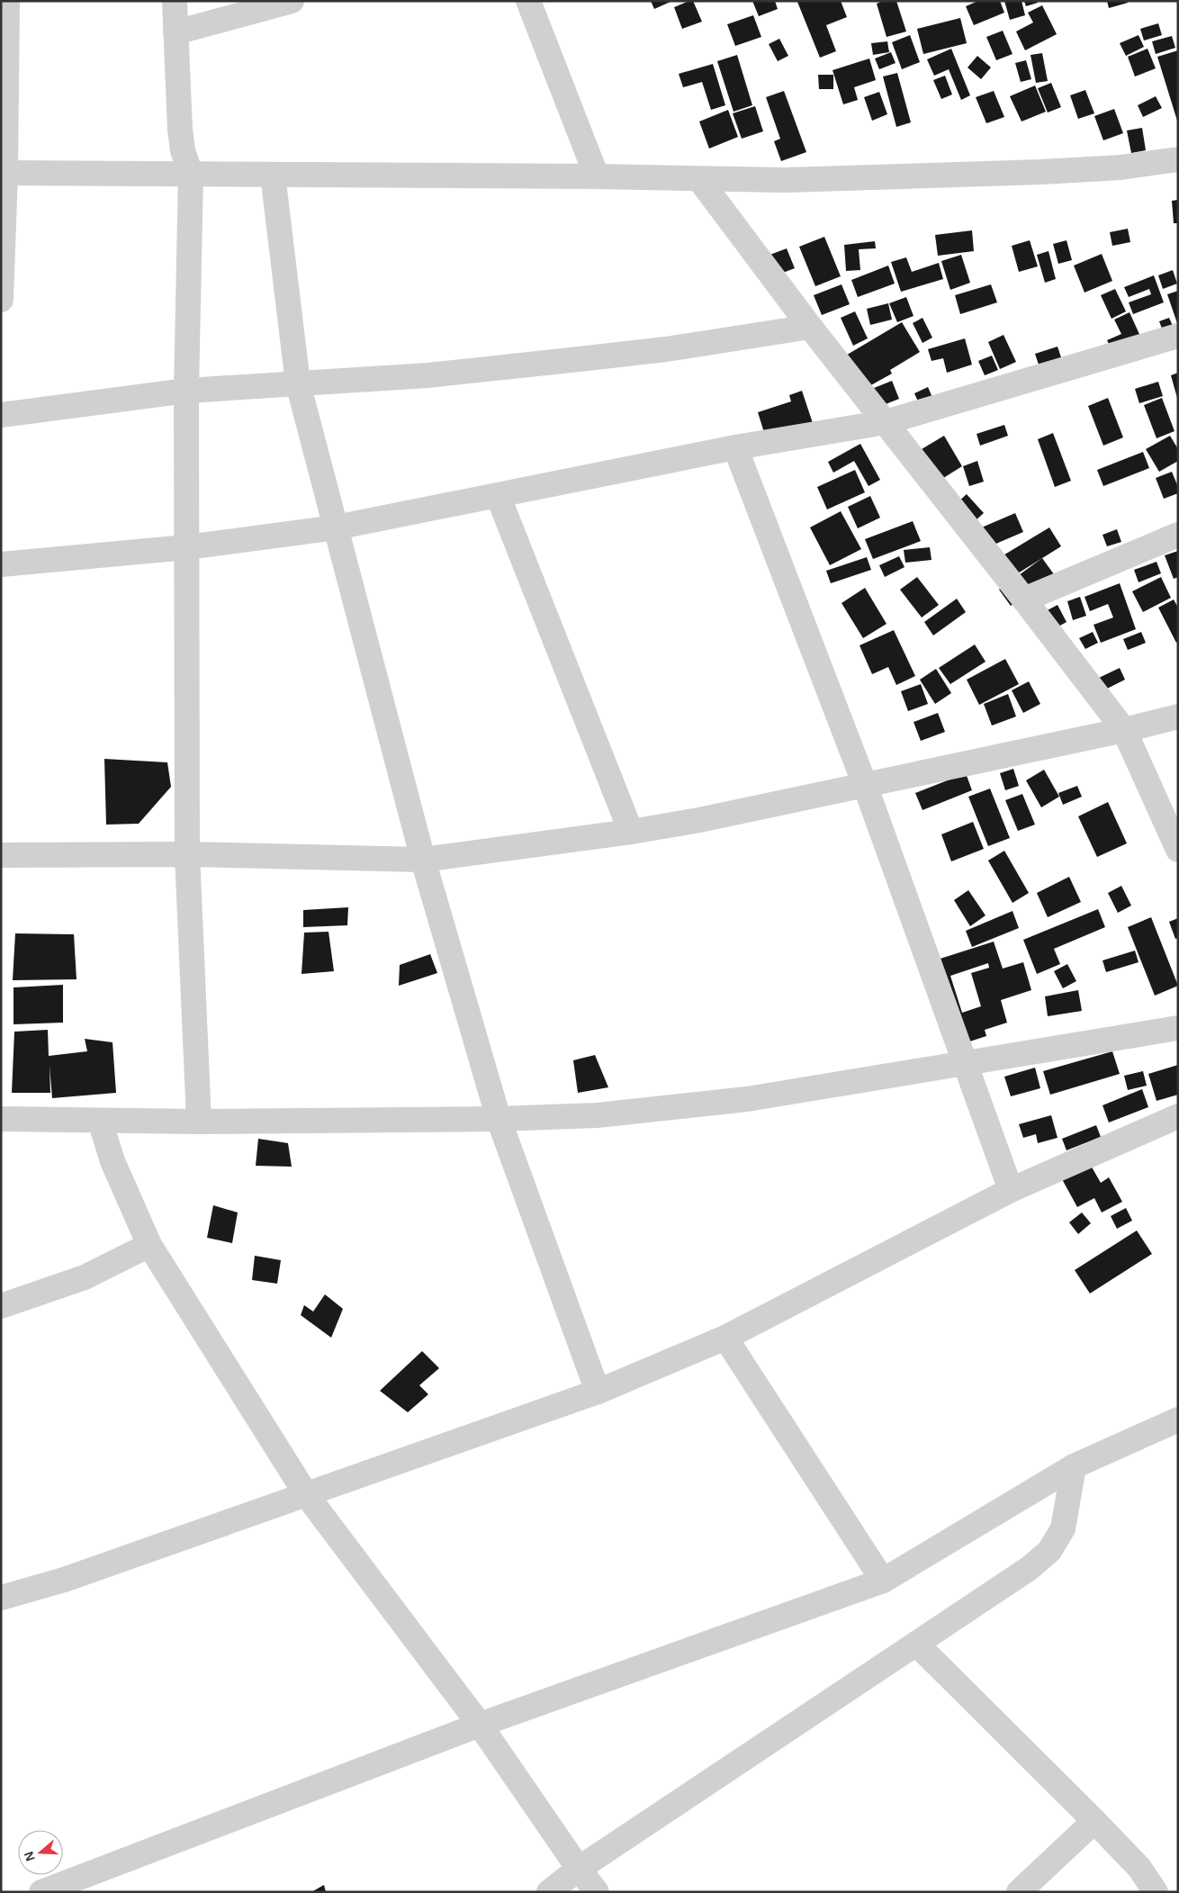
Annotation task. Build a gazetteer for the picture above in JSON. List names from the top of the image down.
{
  "north": "left"
}
